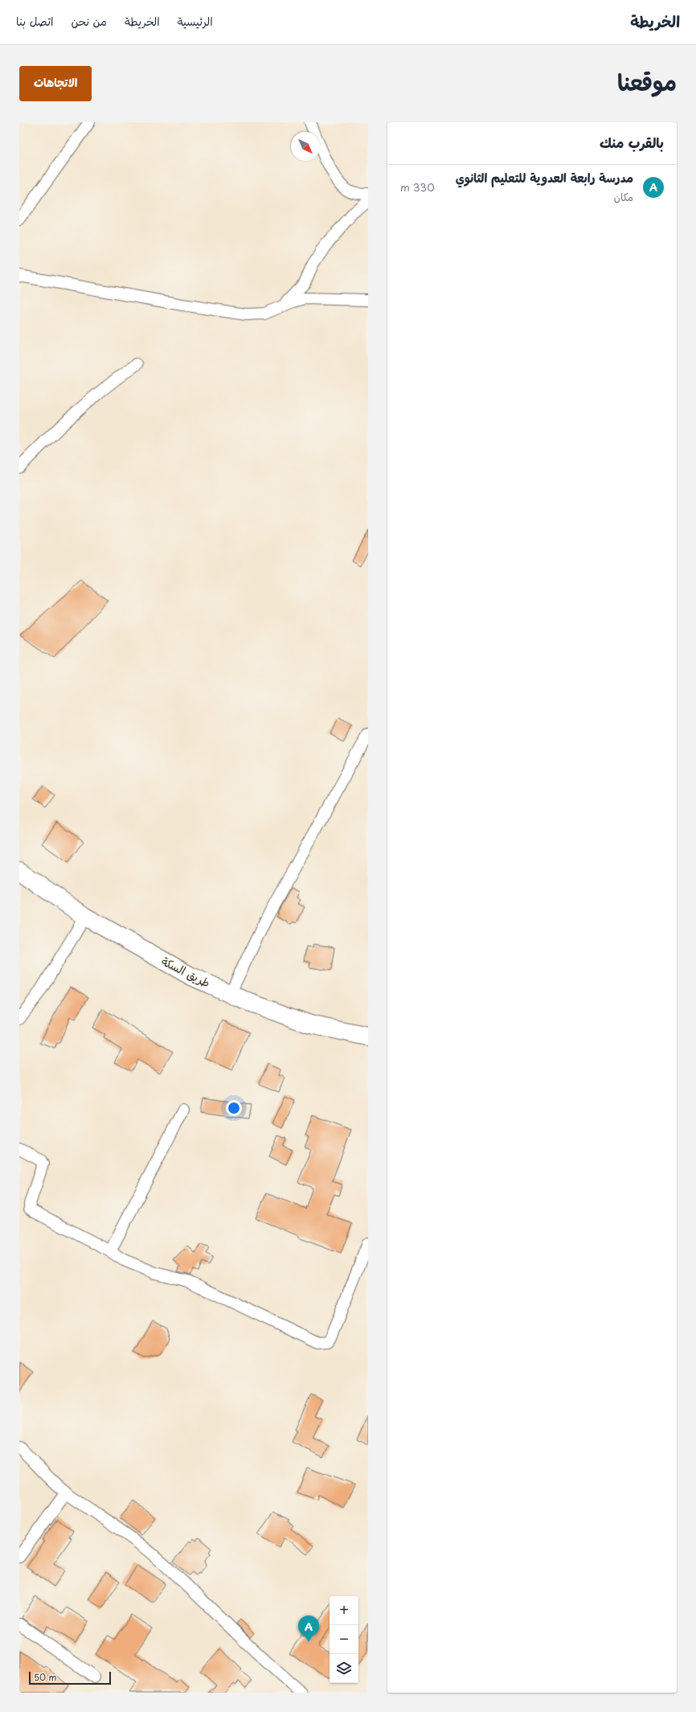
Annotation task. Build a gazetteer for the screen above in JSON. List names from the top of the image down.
{
  "streets": {
    "main road": ["طريق السكة"]
  },
  "scale_bar": "50 m",
  "north": "bottom right",
  "page": {
    "header": "الخريطة",
    "nav": [
      "الرئيسية",
      "الخريطة",
      "من نحن",
      "اتصل بنا"
    ],
    "title": "موقعنا",
    "buttons": "الاتجاهات",
    "heading": "بالقرب منك",
    "list": [
      {
        "mark": "A",
        "name": "مدرسة رابعة العدوية للتعليم الثانوي",
        "note": "مكان",
        "value": "330 m"
      }
    ],
    "map_buttons": ["+", "−"],
    "pins": "A",
    "scale": "50 m"
  }
}
